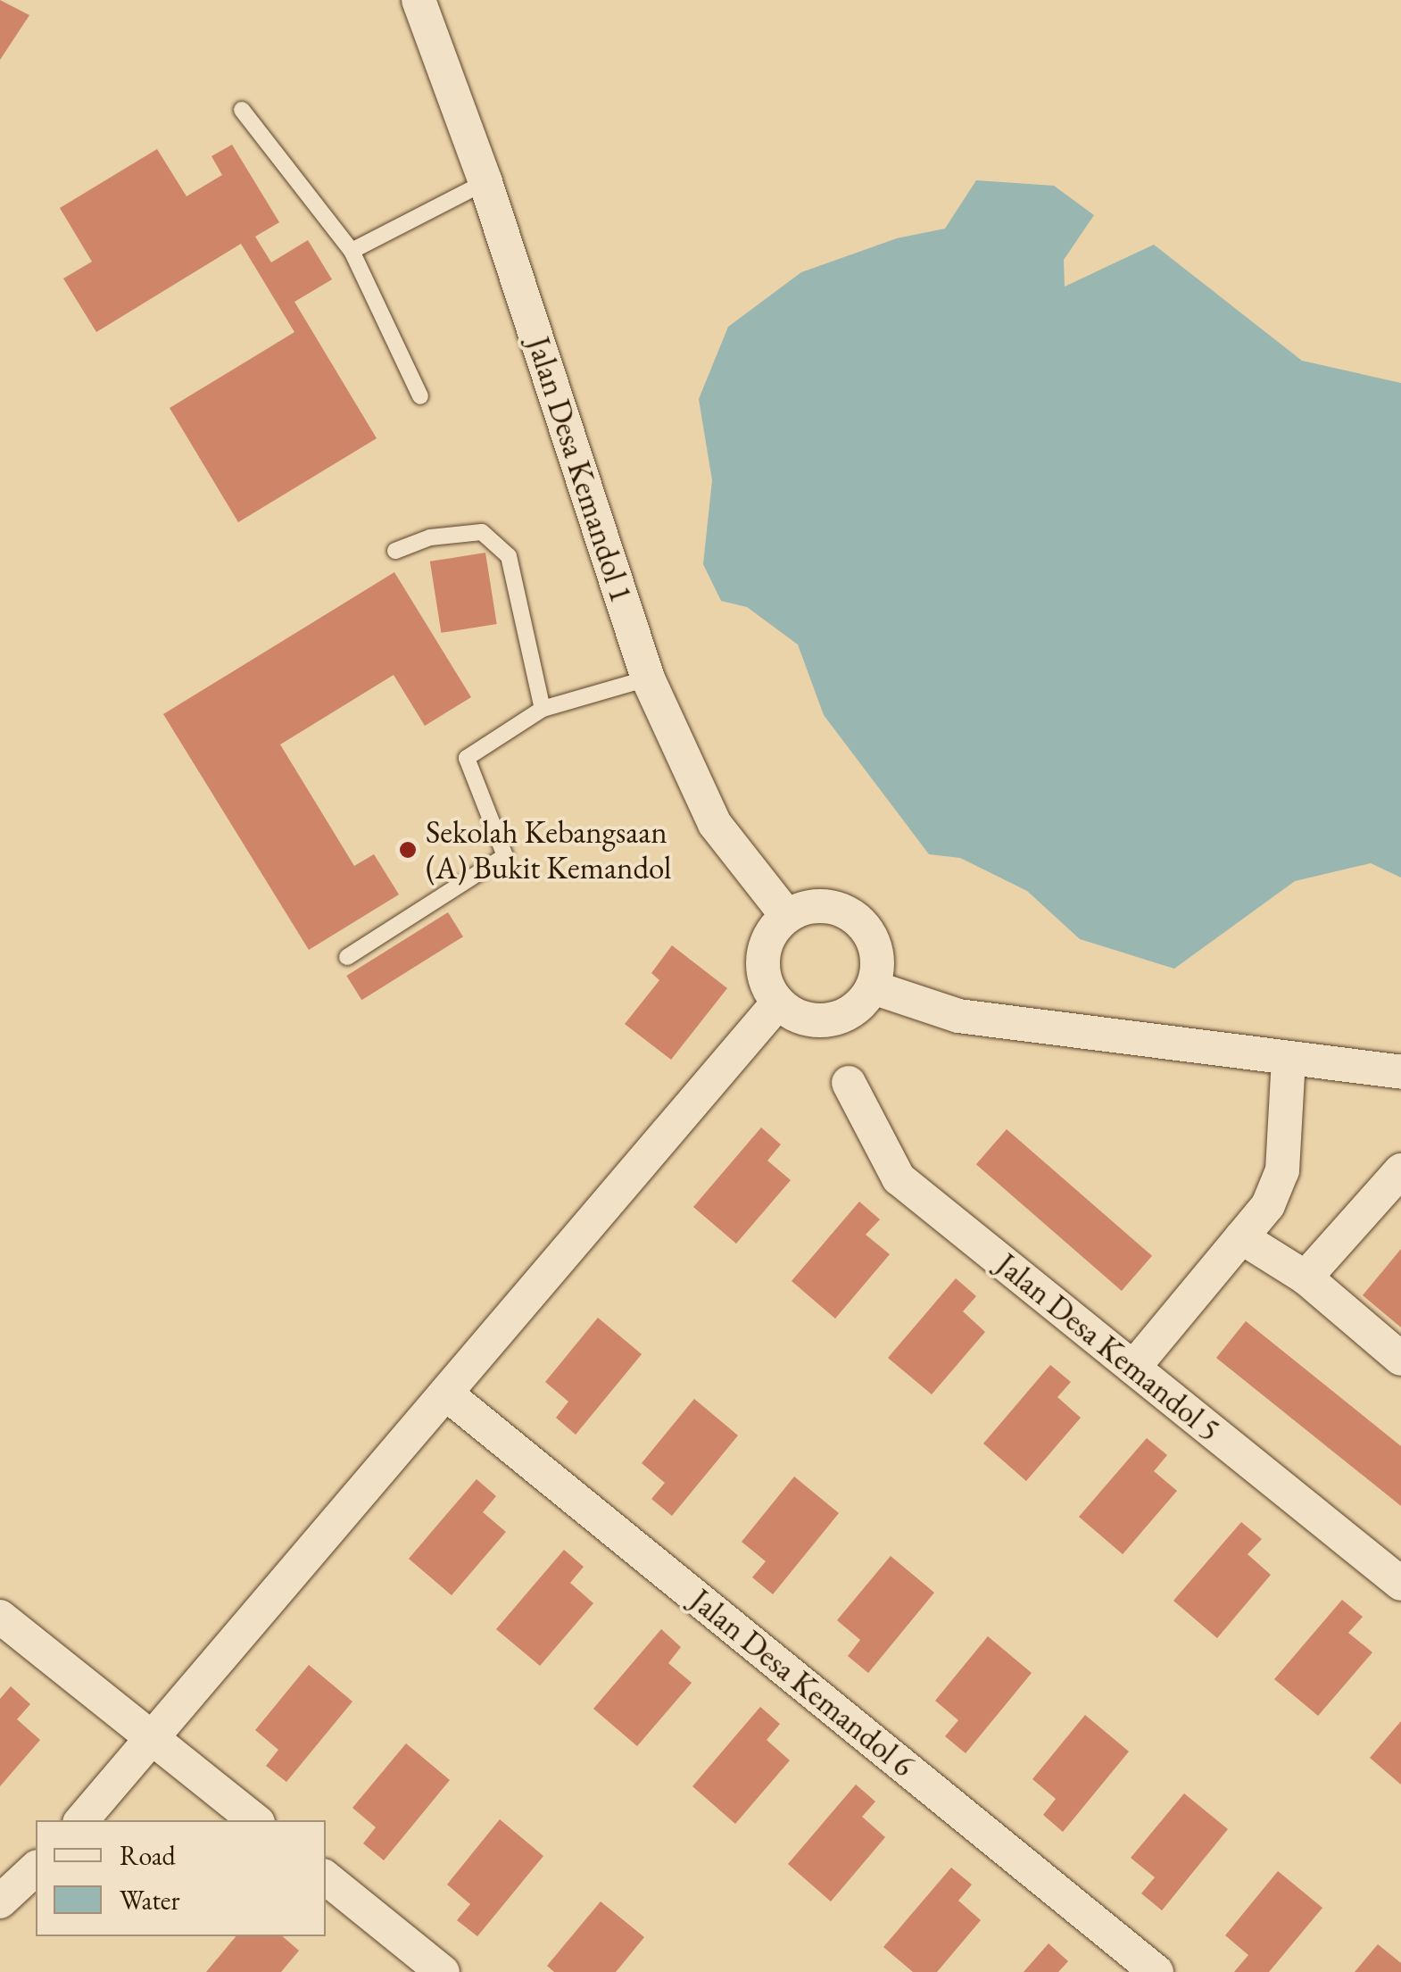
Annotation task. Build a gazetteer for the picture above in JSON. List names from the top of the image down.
{
  "streets": {
    "street": ["Jalan Desa Kemandol 1", "Jalan Desa Kemandol 5", "Jalan Desa Kemandol 6"]
  },
  "places": ["Sekolah Kebangsaan (A) Bukit Kemandol"],
  "legend": ["Road", "Water"]
}
